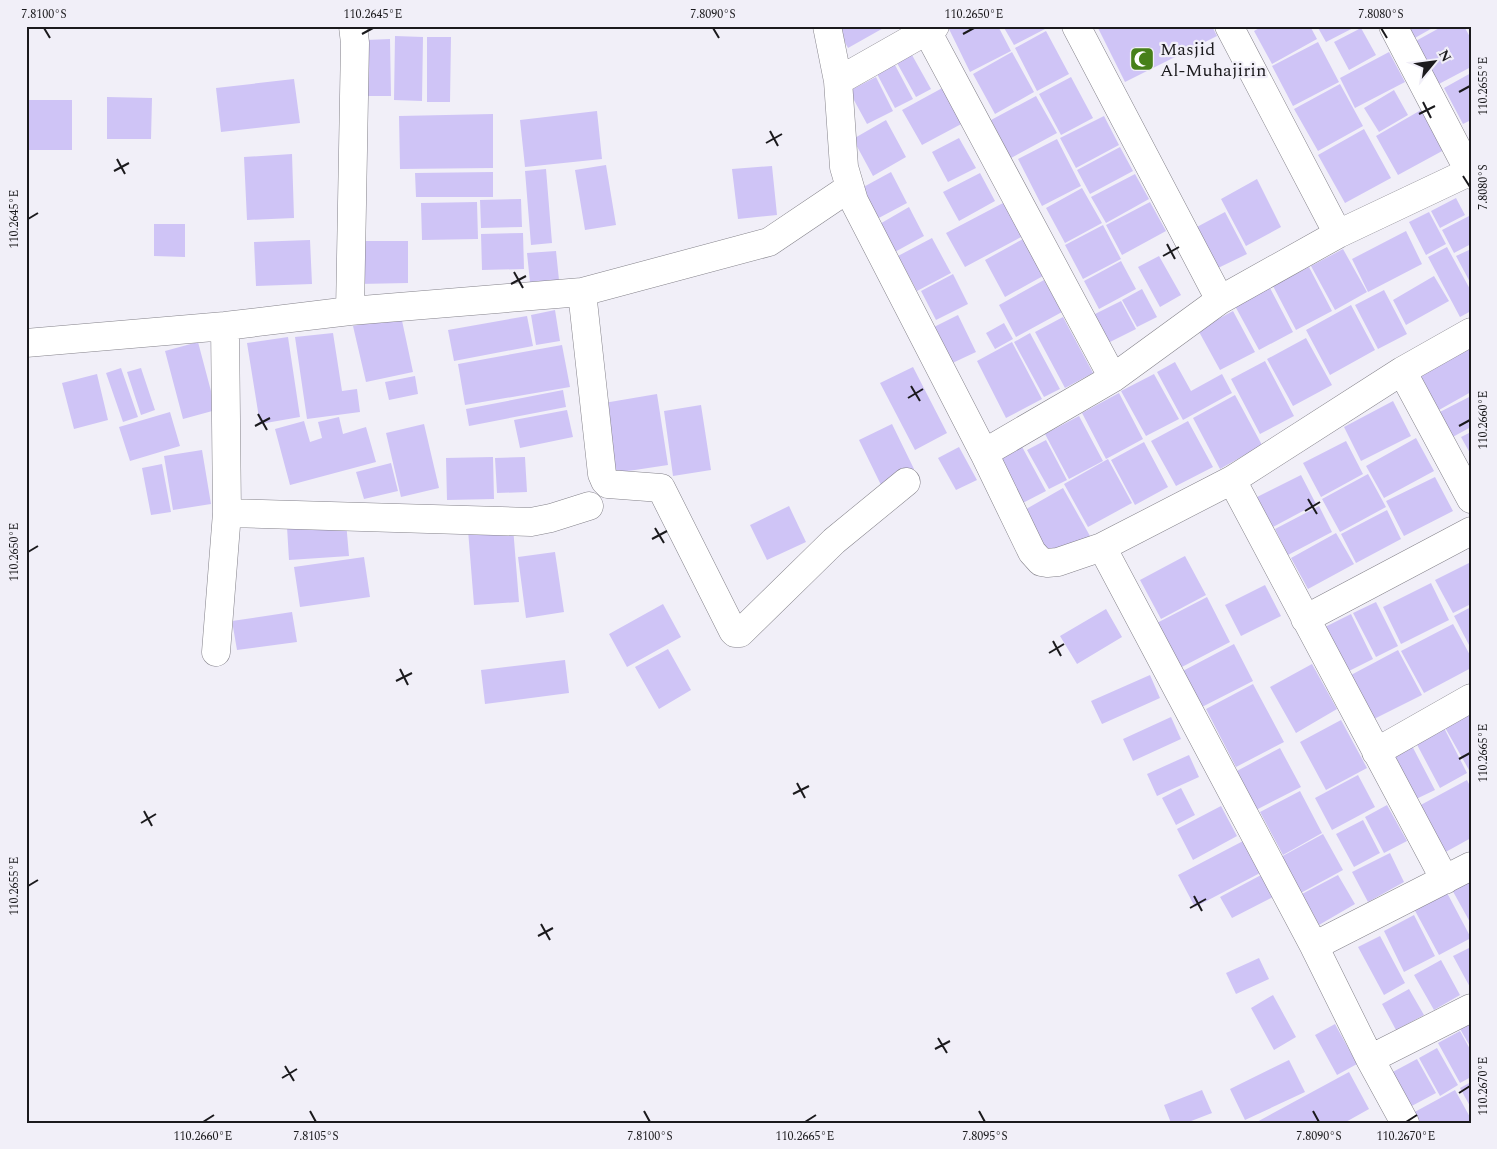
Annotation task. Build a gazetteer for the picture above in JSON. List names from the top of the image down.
{
  "places": {
    "mosque": ["Masjid Al-Muhajirin"]
  },
  "north": "top right",
  "coordinates": [
    "7.8100°S",
    "110.2645°E",
    "7.8090°S",
    "110.2650°E",
    "7.8080°S",
    "110.2655°E",
    "110.2660°E",
    "110.2665°E",
    "110.2670°E",
    "7.8105°S",
    "7.8095°S"
  ]
}
